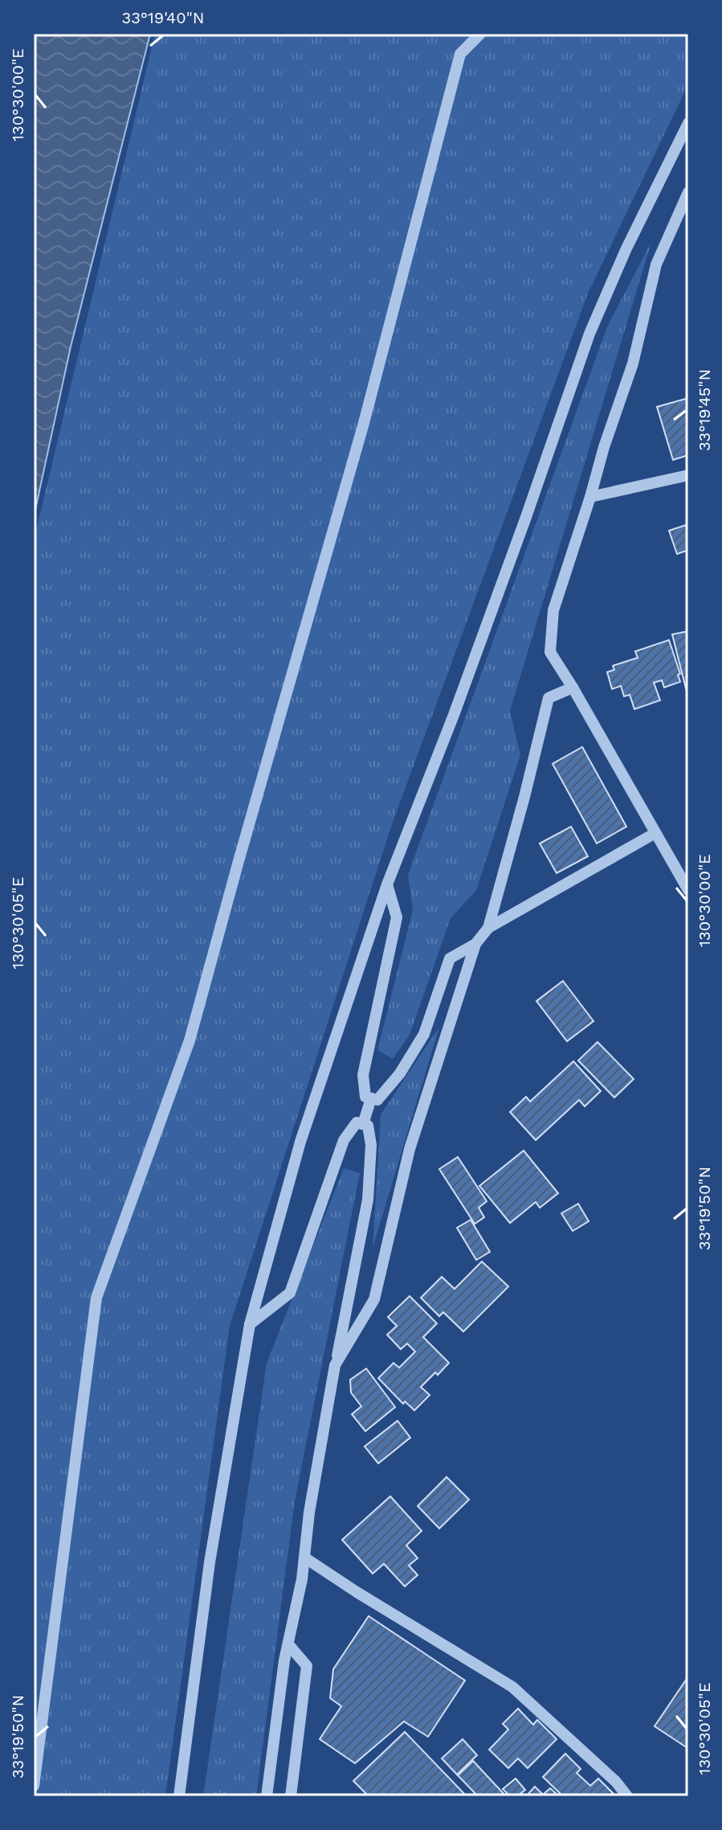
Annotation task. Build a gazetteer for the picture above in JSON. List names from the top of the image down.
{
  "coordinates": [
    "33°19'40\"N",
    "130°30'00\"E",
    "33°19'45\"N",
    "130°30'05\"E",
    "33°19'50\"N"
  ]
}
